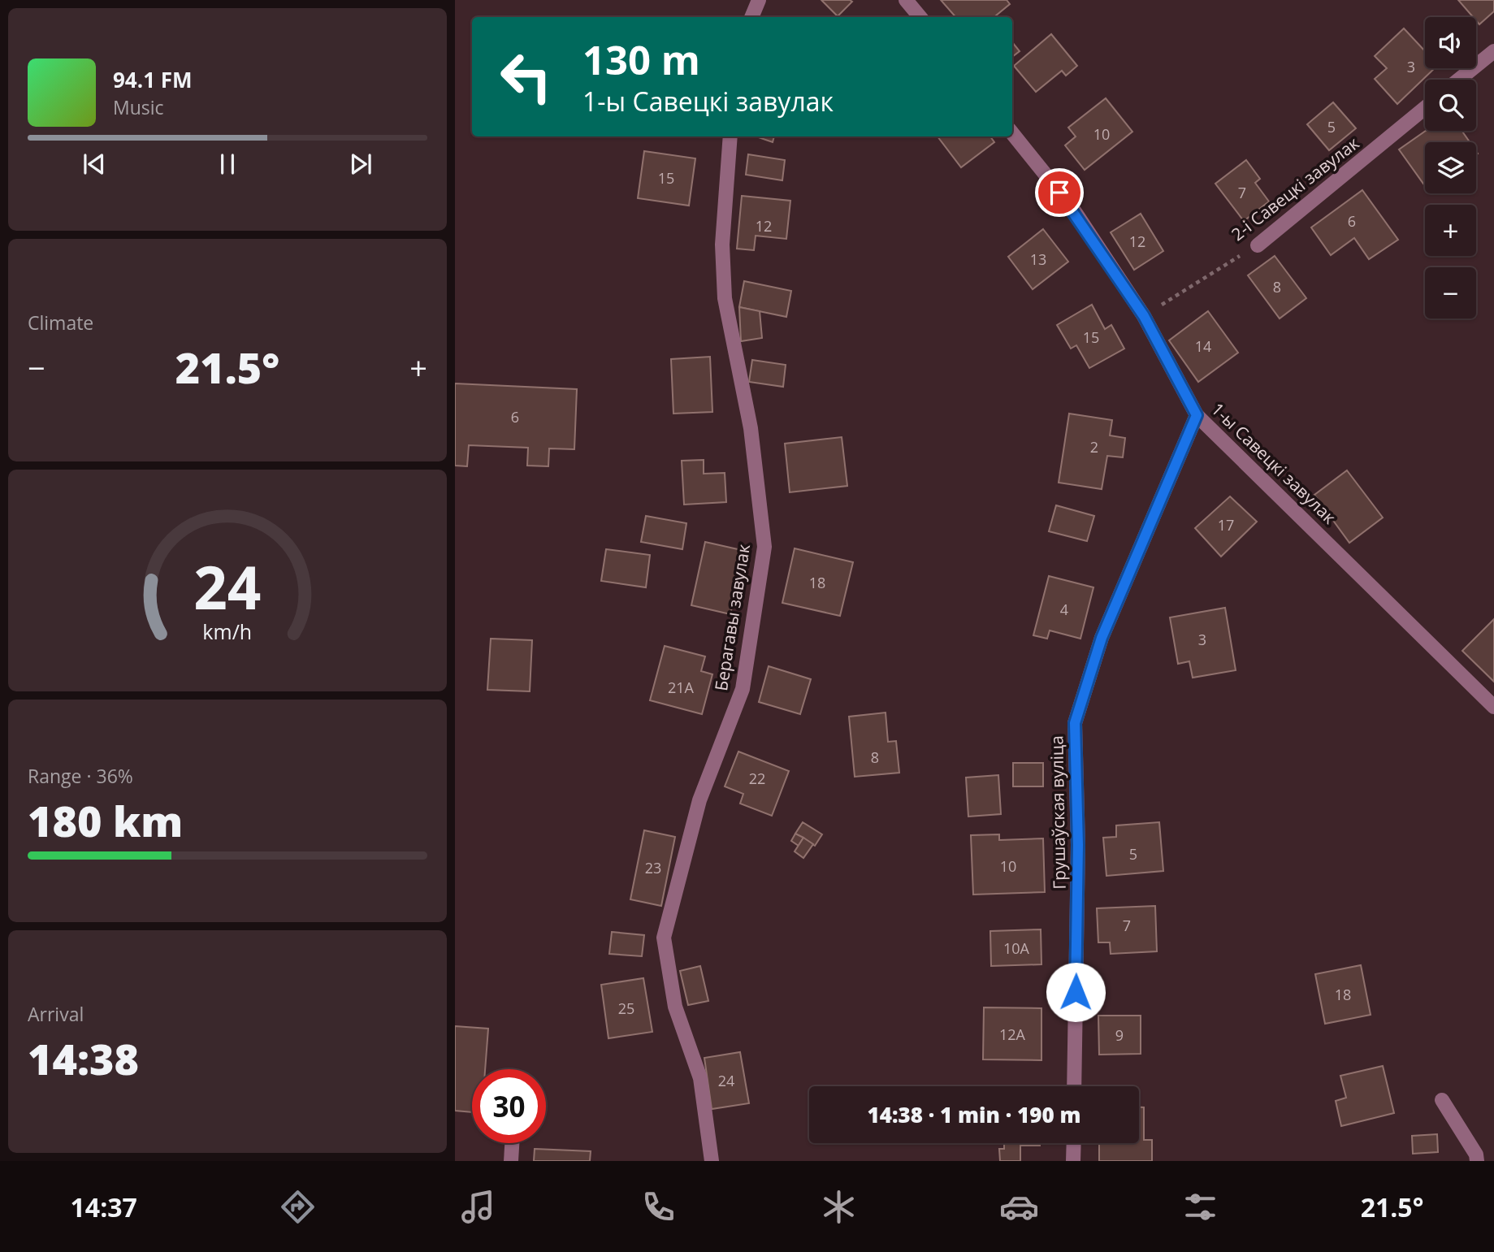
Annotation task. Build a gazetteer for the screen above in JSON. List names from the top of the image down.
{
  "streets": {
    "street": [
      "2-і Савецкі завулак",
      "1-ы Савецкі завулак",
      "Берагавы завулак",
      "Грушаўская вуліца"
    ]
  },
  "crossings": [
    ["2-і Савецкі завулак", "1-ы Савецкі завулак"],
    ["1-ы Савецкі завулак", "Грушаўская вуліца"]
  ],
  "house_numbers": [
    "3",
    "5",
    "10",
    "15",
    "7",
    "6",
    "12",
    "12",
    "13",
    "8",
    "15",
    "14",
    "6",
    "2",
    "17",
    "18",
    "4",
    "3",
    "21А",
    "8",
    "22",
    "5",
    "10",
    "23",
    "7",
    "10А",
    "18",
    "25",
    "12А",
    "9",
    "24"
  ],
  "page": {
    "map_buttons": ["+", "−"],
    "turn": ["130 m", "1-ы Савецкі завулак"],
    "song": ["94.1 FM", "Music"],
    "tile": [
      "Climate",
      ["Range · 36%", "180 km"],
      ["Arrival", "14:38"]
    ],
    "heat": ["−", "21.5°", "+"],
    "limit": "30",
    "trip": "14:38 · 1 min · 190 m",
    "tabs": ["14:37", "21.5°"],
    "gauge": ["24", "km/h"]
  }
}
